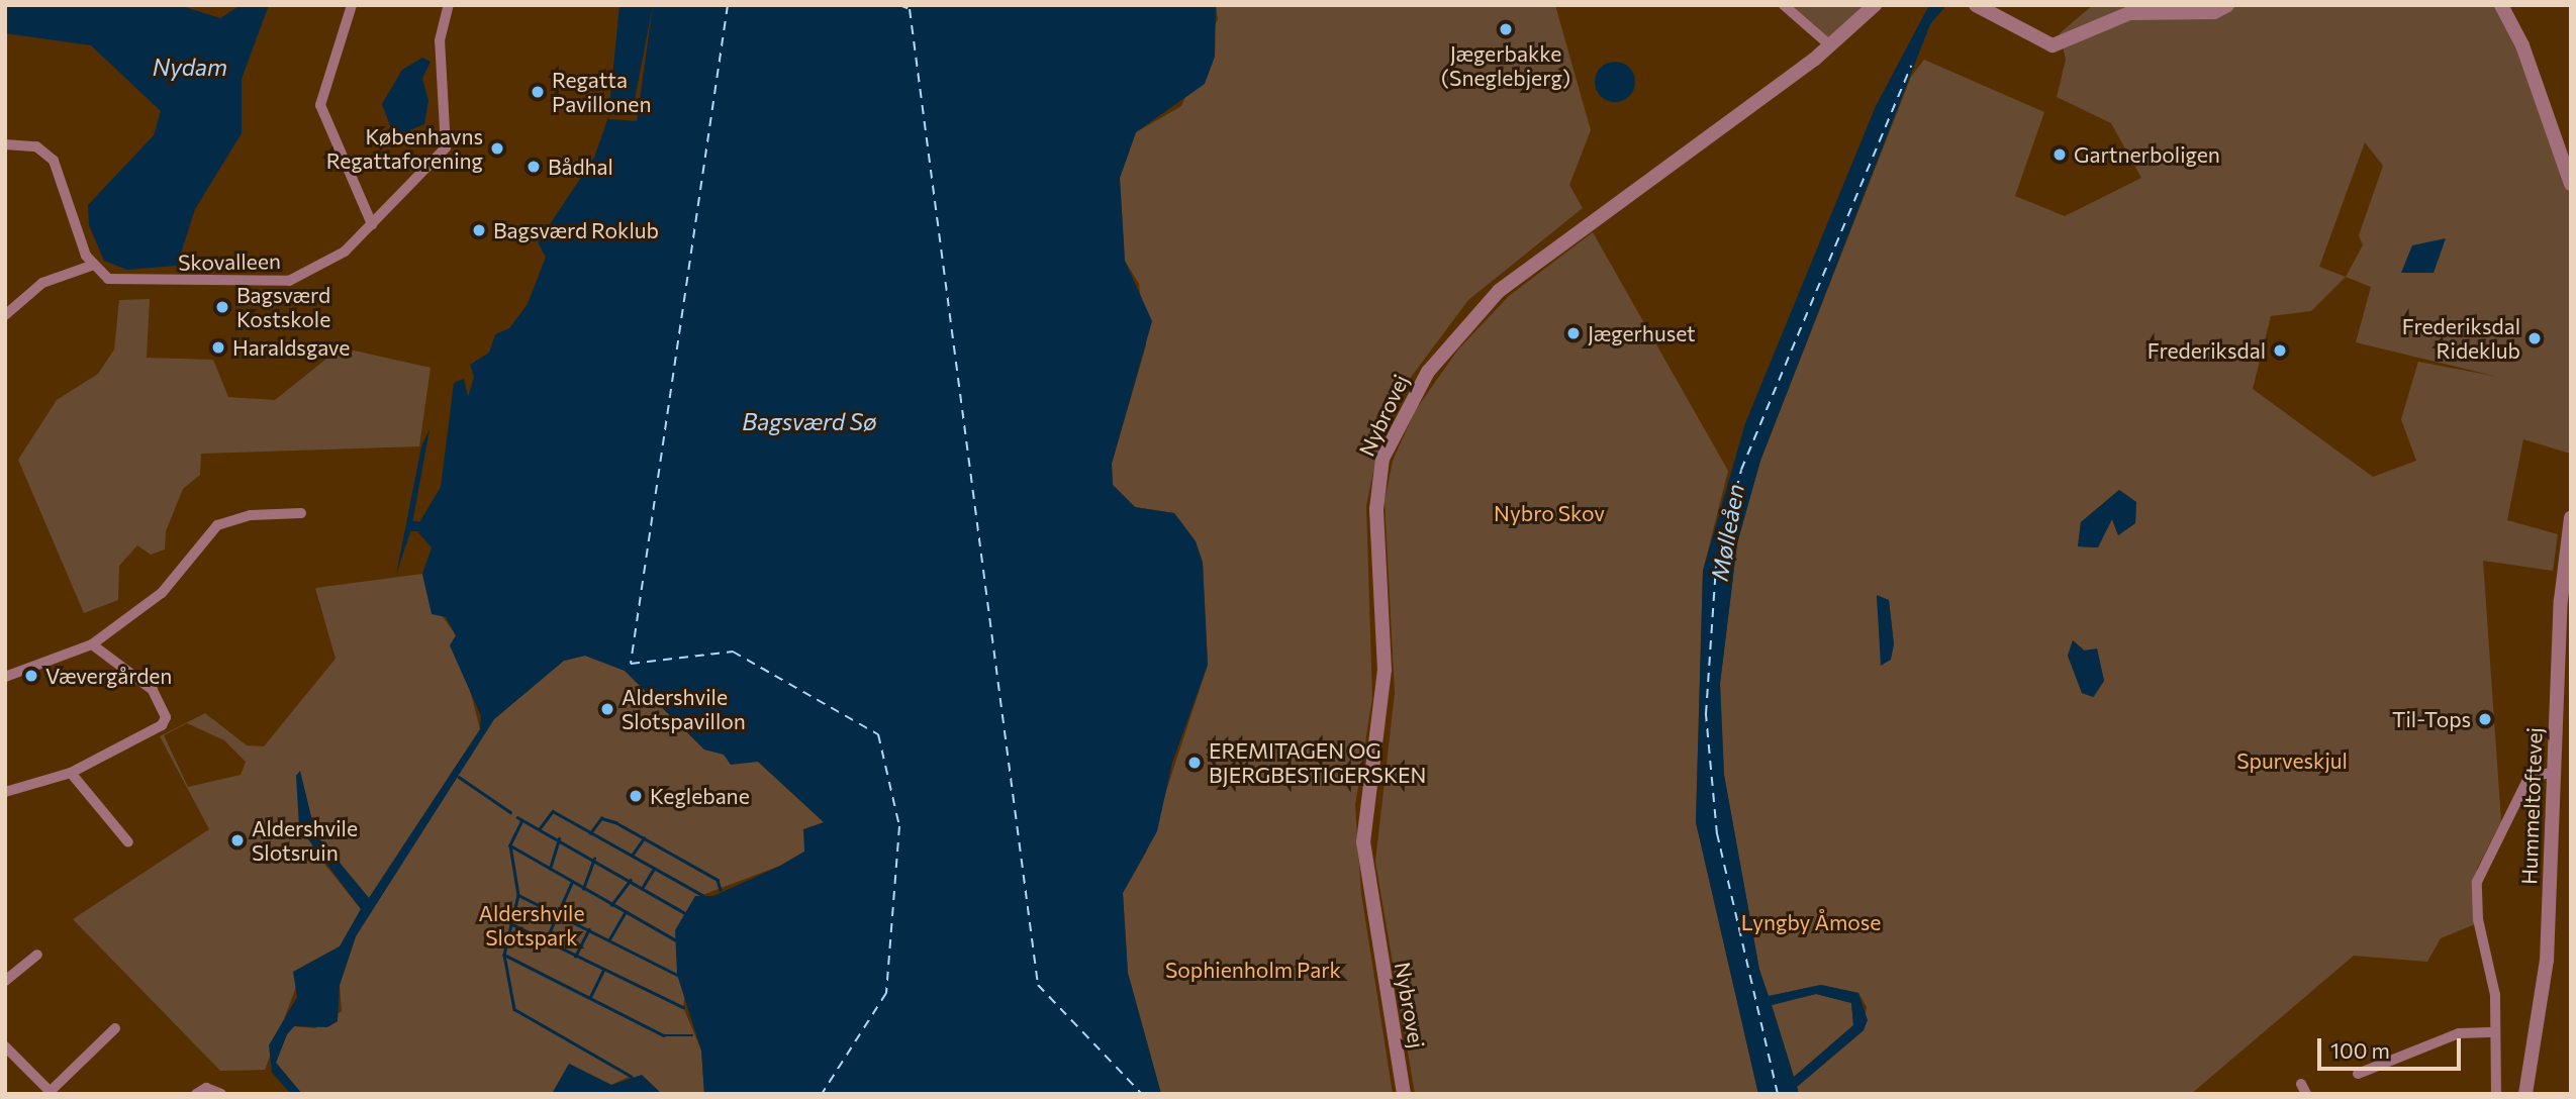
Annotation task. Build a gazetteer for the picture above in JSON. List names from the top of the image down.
{
  "streets": {
    "street": ["Skovalleen", "Nybrovej", "Hummeltoftevej"]
  },
  "water": ["Nydam", "Bagsværd Sø", "Mølleåen"],
  "parks": [
    "Nybro Skov",
    "Spurveskjul",
    "Aldershvile Slotspark",
    "Lyngby Åmose",
    "Sophienholm Park"
  ],
  "places": [
    "Jægerbakke (Sneglebjerg)",
    "Regatta Pavillonen",
    "Københavns Regattaforening",
    "Gartnerboligen",
    "Bådhal",
    "Bagsværd Roklub",
    "Bagsværd Kostskole",
    "Jægerhuset",
    "Frederiksdal Rideklub",
    "Haraldsgave",
    "Frederiksdal",
    "Vævergården",
    "Aldershvile Slotspavillon",
    "Til-Tops",
    "EREMITAGEN OG BJERGBESTIGERSKEN",
    "Keglebane",
    "Aldershvile Slotsruin"
  ],
  "scale_bar": "100 m"
}
